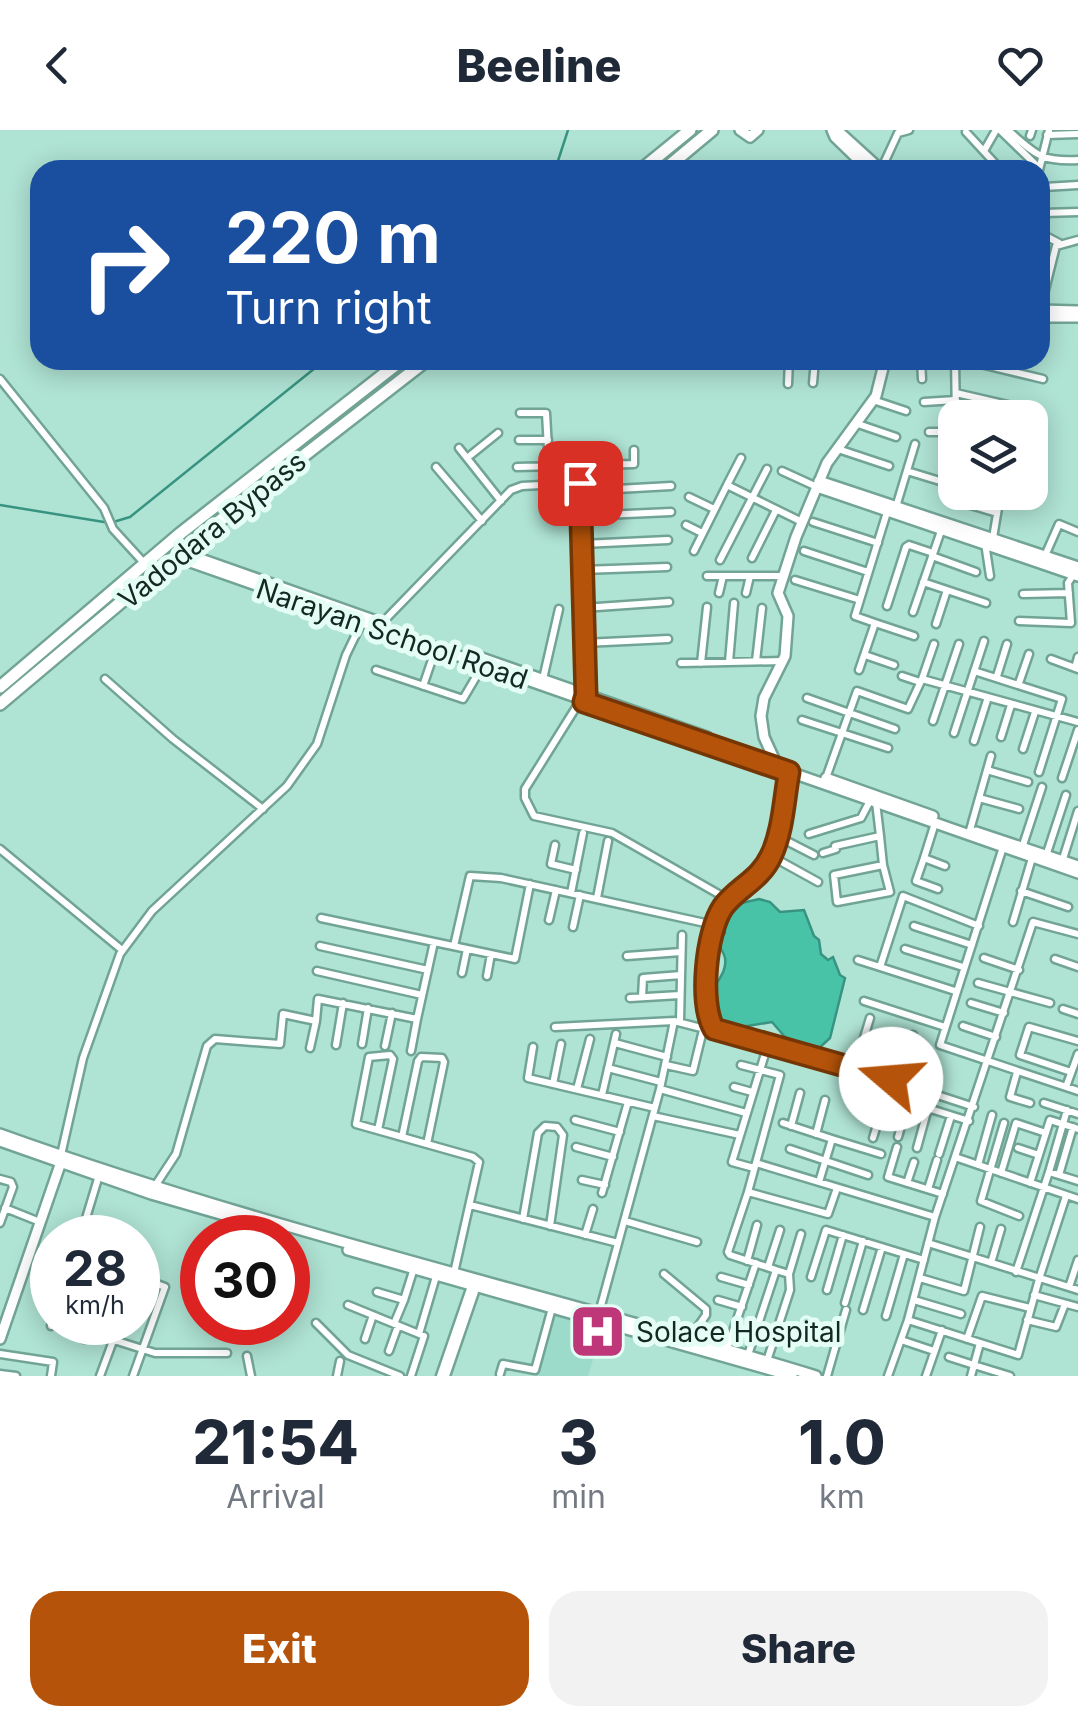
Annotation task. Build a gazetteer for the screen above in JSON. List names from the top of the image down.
{
  "streets": {
    "highway": ["Vadodara Bypass"],
    "street": ["Narayan School Road"]
  },
  "crossings": [
    ["Vadodara Bypass", "Narayan School Road"]
  ],
  "places": {
    "hospital": ["Solace Hospital"]
  },
  "page": {
    "header": "Beeline",
    "turn": ["220 m", "Turn right"],
    "speed": "28 km/h",
    "limit": "30",
    "eta": [
      "21:54",
      "Arrival",
      "3",
      "min",
      "1.0",
      "km"
    ],
    "buttons": ["Exit", "Share"]
  }
}
